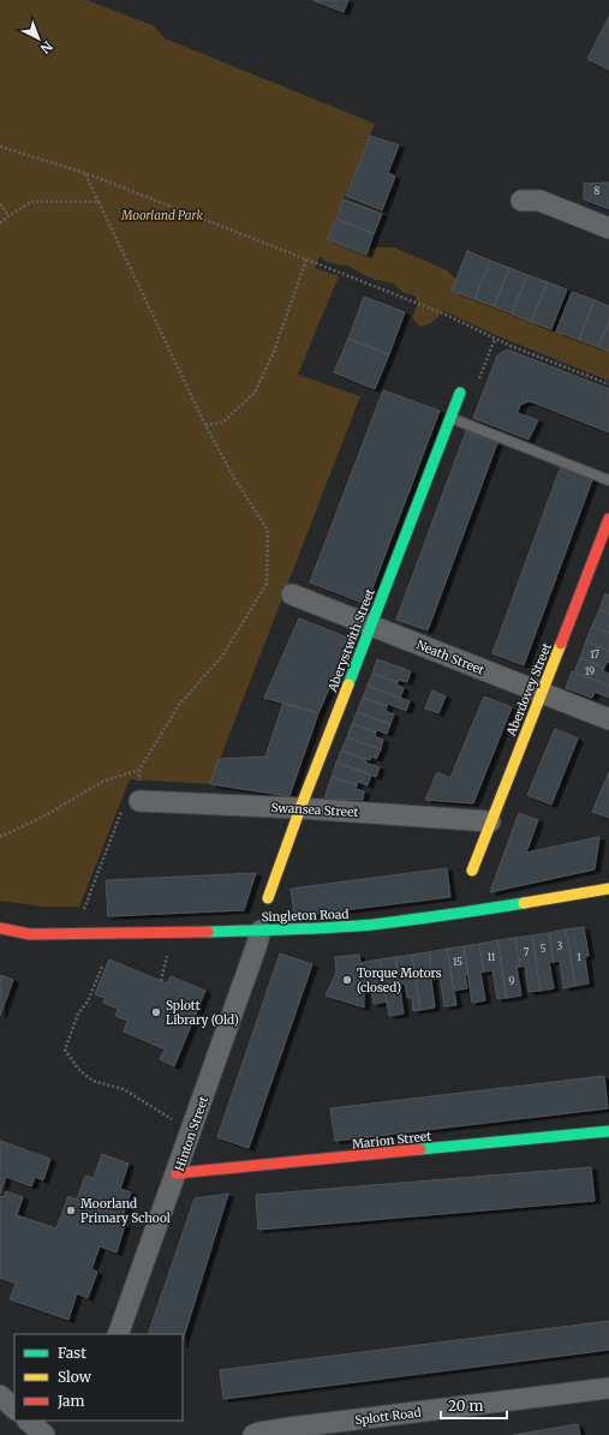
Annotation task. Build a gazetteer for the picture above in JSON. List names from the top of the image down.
{
  "streets": {
    "street": [
      "Aberystwith Street",
      "Neath Street",
      "Aberdovey Street",
      "Swansea Street",
      "Singleton Road",
      "Hinton Street",
      "Marion Street",
      "Splott Road"
    ]
  },
  "crossings": [
    ["Aberystwith Street", "Neath Street"],
    ["Aberystwith Street", "Swansea Street"],
    ["Neath Street", "Aberdovey Street"],
    ["Aberdovey Street", "Swansea Street"],
    ["Singleton Road", "Hinton Street"],
    ["Hinton Street", "Marion Street"]
  ],
  "parks": ["Moorland Park"],
  "places": ["Torque Motors (closed)", "Splott Library (Old)", "Moorland Primary School"],
  "house_numbers": [
    "8",
    "17",
    "19",
    "3",
    "5",
    "7",
    "11",
    "1",
    "15",
    "9"
  ],
  "legend": ["Fast", "Slow", "Jam"],
  "scale_bar": "20 m",
  "north": "bottom right"
}
